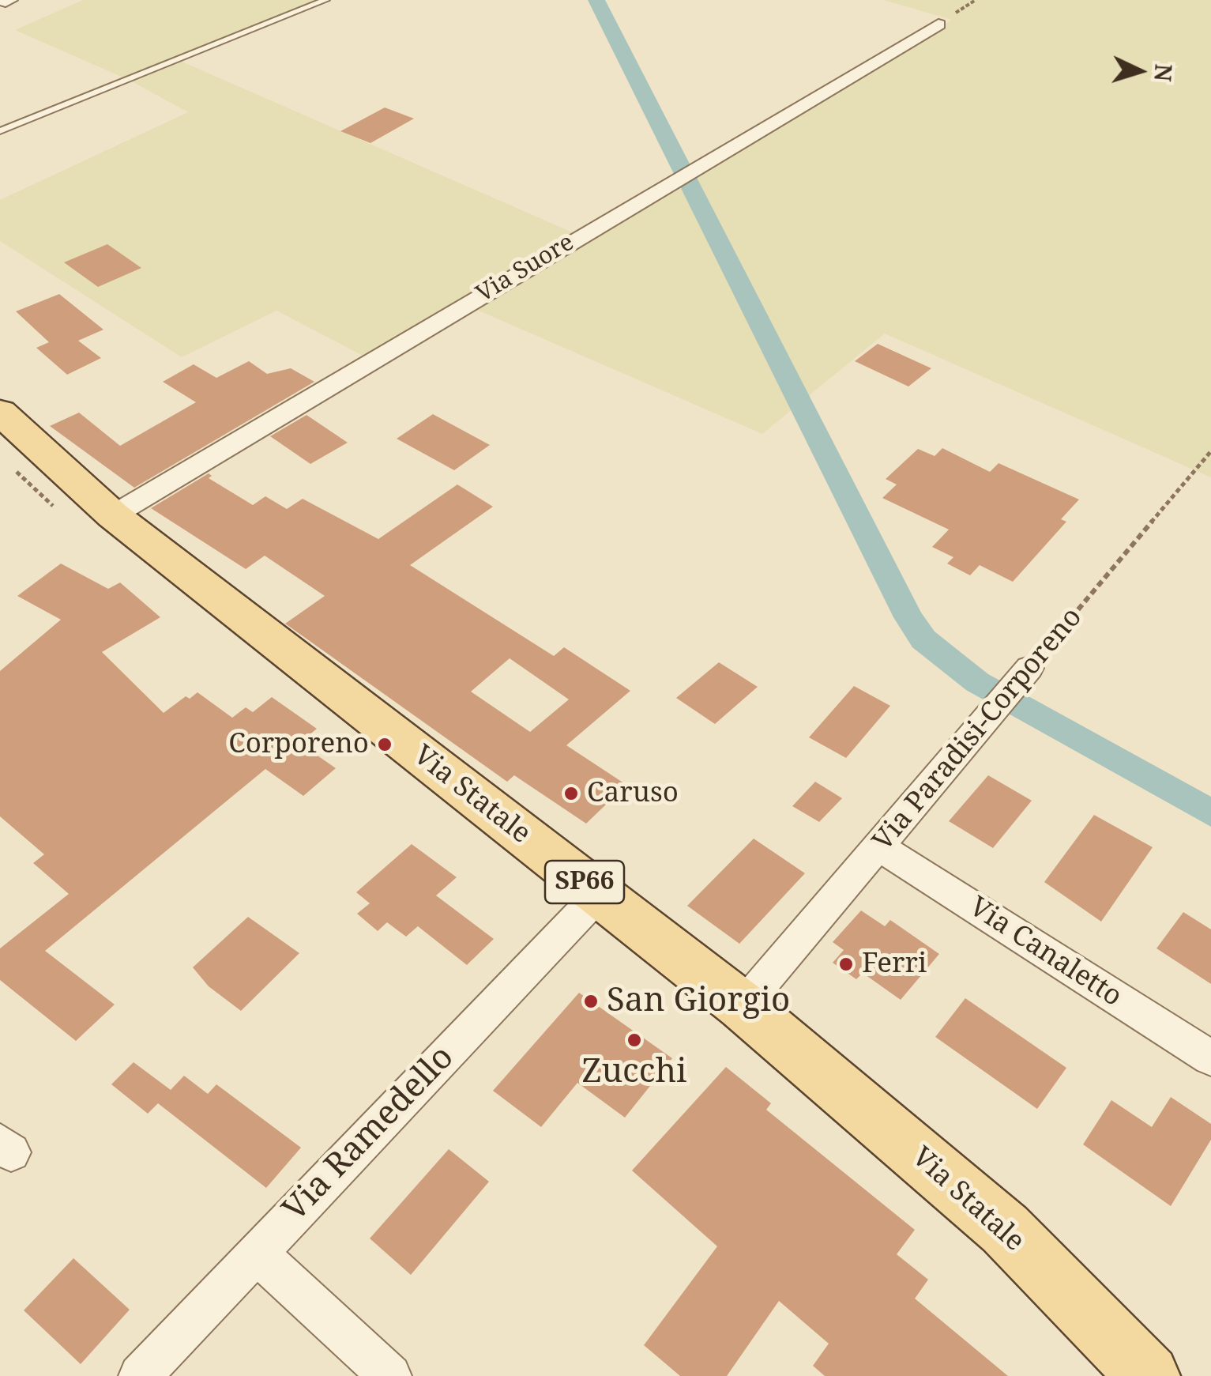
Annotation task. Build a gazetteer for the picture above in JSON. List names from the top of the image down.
{
  "streets": {
    "main road": ["Via Statale", "SP66"],
    "street": [
      "Via Suore",
      "Via Paradisi-Corporeno",
      "Via Canaletto",
      "Via Ramedello"
    ]
  },
  "crossings": [
    ["Via Suore", "Via Statale"],
    ["Via Paradisi-Corporeno", "Via Statale"],
    ["Via Paradisi-Corporeno", "Via Canaletto"],
    ["Via Statale", "Via Ramedello"]
  ],
  "places": [
    "Corporeno",
    "Caruso",
    "Ferri",
    "San Giorgio",
    "Zucchi"
  ],
  "north": "right"
}
